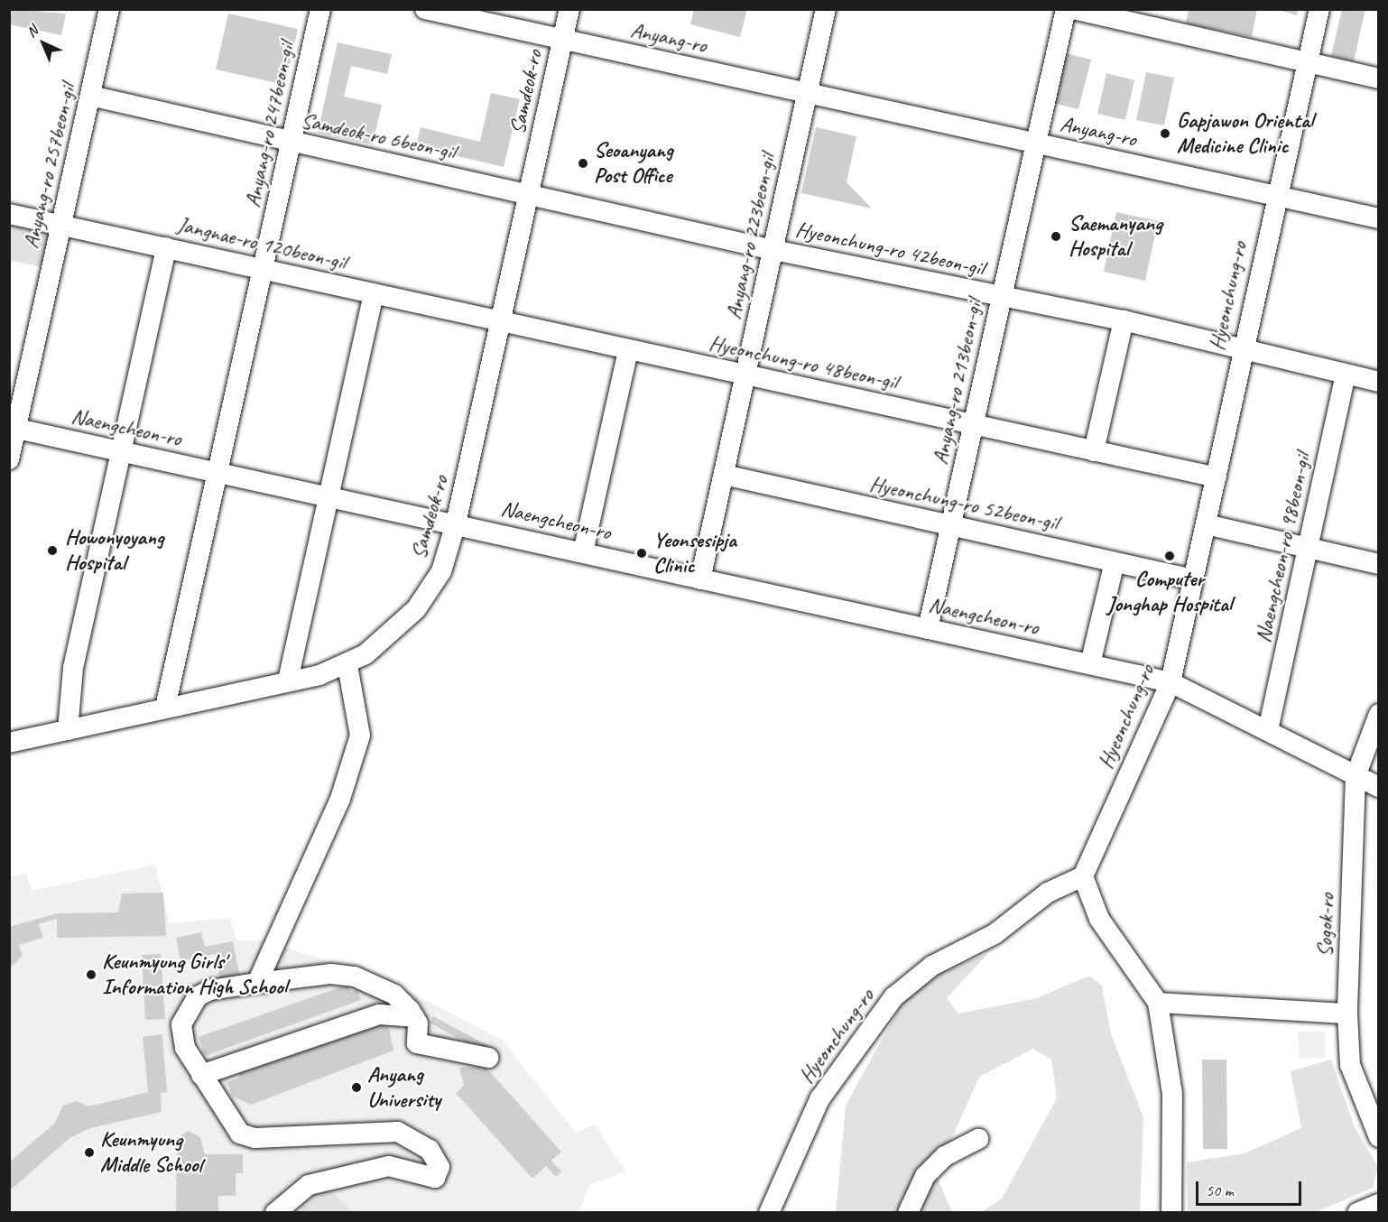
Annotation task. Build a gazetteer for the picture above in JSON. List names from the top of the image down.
{
  "streets": {
    "street": [
      "Anyang-ro",
      "Samdeok-ro",
      "Anyang-ro 247beon-gil",
      "Samdeok-ro 6beon-gil",
      "Anyang-ro 257beon-gil",
      "Anyang-ro 223beon-gil",
      "Jangnae-ro 120beon-gil",
      "Hyeonchung-ro 42beon-gil",
      "Hyeonchung-ro",
      "Hyeonchung-ro 48beon-gil",
      "Anyang-ro 213beon-gil",
      "Naengcheon-ro",
      "Hyeonchung-ro 52beon-gil",
      "Naengcheon-ro 98beon-gil",
      "Sogok-ro"
    ]
  },
  "crossings": [
    ["Anyang-ro", "Samdeok-ro"],
    ["Anyang-ro", "Anyang-ro 223beon-gil"],
    ["Anyang-ro", "Hyeonchung-ro"],
    ["Anyang-ro", "Anyang-ro 213beon-gil"],
    ["Samdeok-ro", "Anyang-ro 247beon-gil"],
    ["Samdeok-ro", "Samdeok-ro 6beon-gil"],
    ["Samdeok-ro", "Jangnae-ro 120beon-gil"],
    ["Samdeok-ro", "Hyeonchung-ro 42beon-gil"],
    ["Samdeok-ro", "Hyeonchung-ro 48beon-gil"],
    ["Samdeok-ro", "Naengcheon-ro"],
    ["Anyang-ro 247beon-gil", "Samdeok-ro 6beon-gil"],
    ["Anyang-ro 247beon-gil", "Jangnae-ro 120beon-gil"],
    ["Anyang-ro 247beon-gil", "Naengcheon-ro"],
    ["Samdeok-ro 6beon-gil", "Anyang-ro 257beon-gil"],
    ["Samdeok-ro 6beon-gil", "Hyeonchung-ro 42beon-gil"],
    ["Anyang-ro 257beon-gil", "Jangnae-ro 120beon-gil"],
    ["Anyang-ro 257beon-gil", "Naengcheon-ro"],
    ["Anyang-ro 223beon-gil", "Hyeonchung-ro 42beon-gil"],
    ["Anyang-ro 223beon-gil", "Hyeonchung-ro 48beon-gil"],
    ["Anyang-ro 223beon-gil", "Naengcheon-ro"],
    ["Anyang-ro 223beon-gil", "Hyeonchung-ro 52beon-gil"],
    ["Jangnae-ro 120beon-gil", "Hyeonchung-ro 48beon-gil"],
    ["Hyeonchung-ro 42beon-gil", "Hyeonchung-ro"],
    ["Hyeonchung-ro 42beon-gil", "Anyang-ro 213beon-gil"],
    ["Hyeonchung-ro 42beon-gil", "Naengcheon-ro 98beon-gil"],
    ["Hyeonchung-ro", "Hyeonchung-ro 48beon-gil"],
    ["Hyeonchung-ro", "Naengcheon-ro"],
    ["Hyeonchung-ro", "Hyeonchung-ro 52beon-gil"],
    ["Hyeonchung-ro 48beon-gil", "Anyang-ro 213beon-gil"],
    ["Anyang-ro 213beon-gil", "Naengcheon-ro"],
    ["Anyang-ro 213beon-gil", "Hyeonchung-ro 52beon-gil"],
    ["Naengcheon-ro", "Naengcheon-ro 98beon-gil"],
    ["Naengcheon-ro", "Sogok-ro"]
  ],
  "places": [
    "Gapjawon Oriental Medicine Clinic",
    "Seoanyang Post Office",
    "Saemanyang Hospital",
    "Howonyoyang Hospital",
    "Yeonsesipja Clinic",
    "Computer Jonghap Hospital",
    "Keunmyung Girls' Information High School",
    "Anyang University",
    "Keunmyung Middle School"
  ],
  "scale_bar": "50 m",
  "north": "top left"
}
